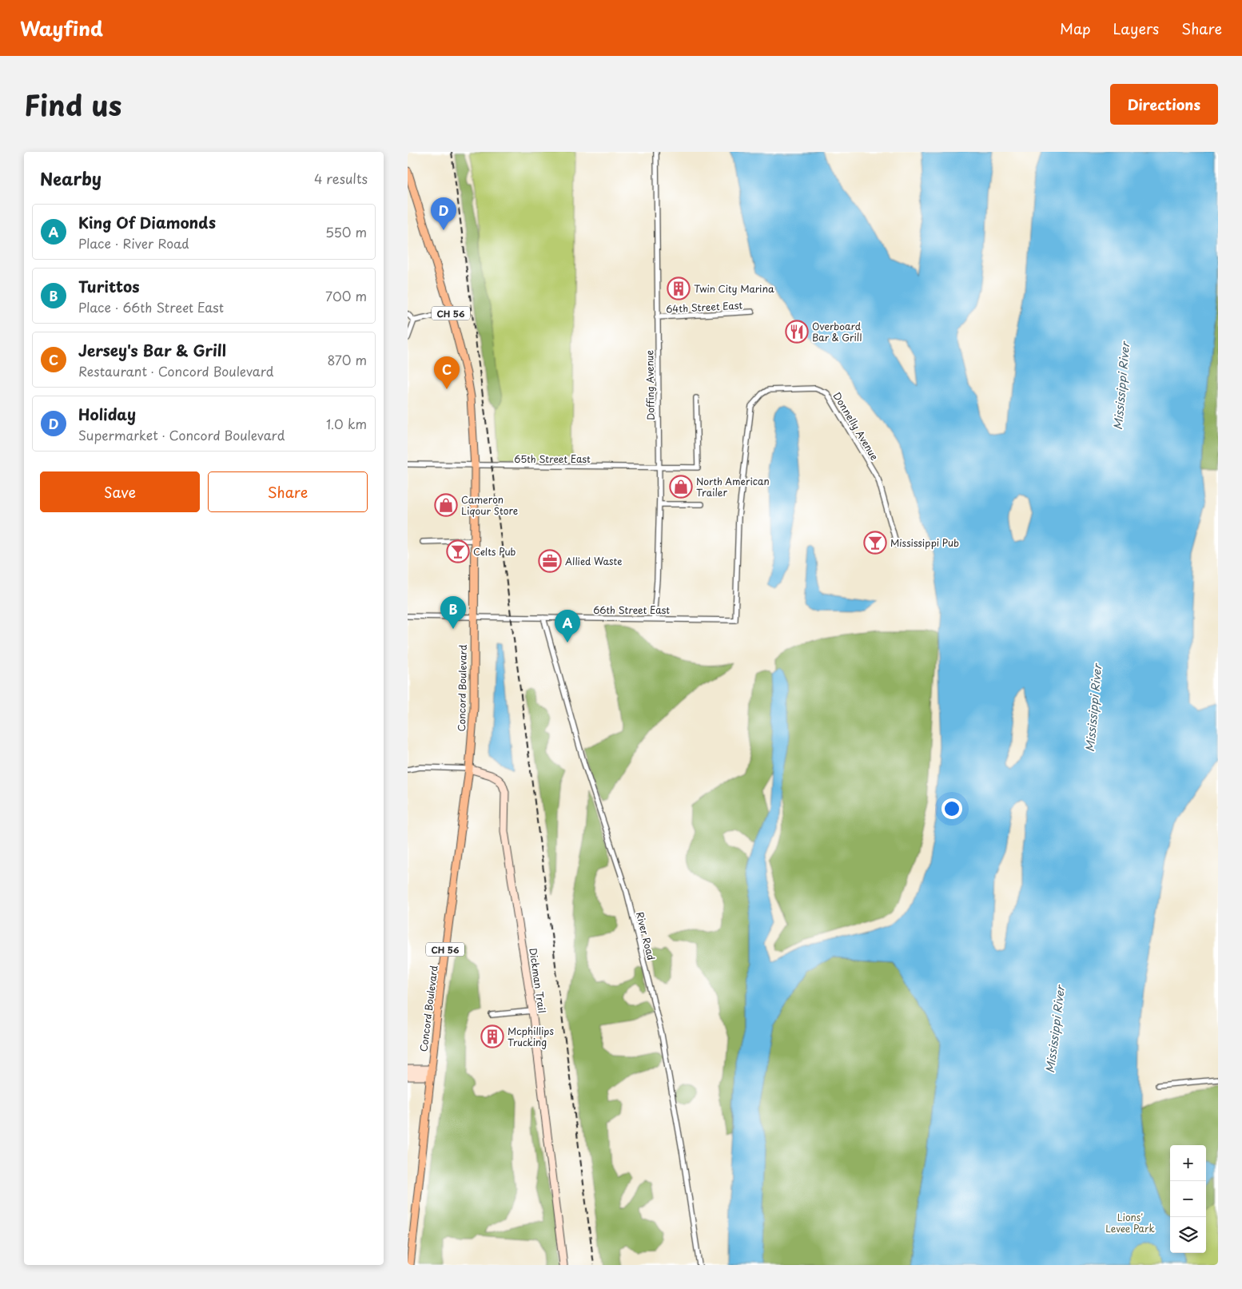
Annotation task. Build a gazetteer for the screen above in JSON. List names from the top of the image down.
{
  "streets": {
    "main road": ["CH 56", "Concord Boulevard"],
    "street": [
      "64th Street East",
      "Doffing Avenue",
      "Donnelly Avenue",
      "65th Street East",
      "66th Street East",
      "River Road",
      "Dickman Trail"
    ]
  },
  "crossings": [
    ["64th Street East", "Doffing Avenue"],
    ["CH 56", "Concord Boulevard"],
    ["Doffing Avenue", "65th Street East"],
    ["Doffing Avenue", "66th Street East"],
    ["Donnelly Avenue", "66th Street East"],
    ["65th Street East", "Concord Boulevard"],
    ["66th Street East", "Concord Boulevard"],
    ["66th Street East", "River Road"],
    ["Concord Boulevard", "Dickman Trail"]
  ],
  "water": ["Mississippi River"],
  "parks": ["Lions' Levee Park"],
  "places": {
    "building": ["Twin City Marina", "Mcphillips Trucking"],
    "restaurant": ["Overboard Bar & Grill"],
    "shop": ["North American Trailer", "Cameron Liqour Store"],
    "bar": ["Mississippi Pub", "Celts Pub"],
    "office": ["Allied Waste"]
  },
  "page": {
    "header": "Wayfind",
    "nav": ["Map", "Layers", "Share"],
    "title": "Find us",
    "buttons": [
      "Directions",
      ["Save", "Share"]
    ],
    "heading": ["Nearby", "4 results"],
    "pins": [
      "D",
      "C",
      "B",
      "A"
    ],
    "list": [
      {
        "mark": "A",
        "name": "King Of Diamonds",
        "note": "Place · River Road",
        "value": "550 m"
      },
      {
        "mark": "B",
        "name": "Turittos",
        "note": "Place · 66th Street East",
        "value": "700 m"
      },
      {
        "mark": "C",
        "name": "Jersey's Bar & Grill",
        "note": "Restaurant · Concord Boulevard",
        "value": "870 m"
      },
      {
        "mark": "D",
        "name": "Holiday",
        "note": "Supermarket · Concord Boulevard",
        "value": "1.0 km"
      }
    ],
    "map_buttons": ["+", "−"]
  }
}
